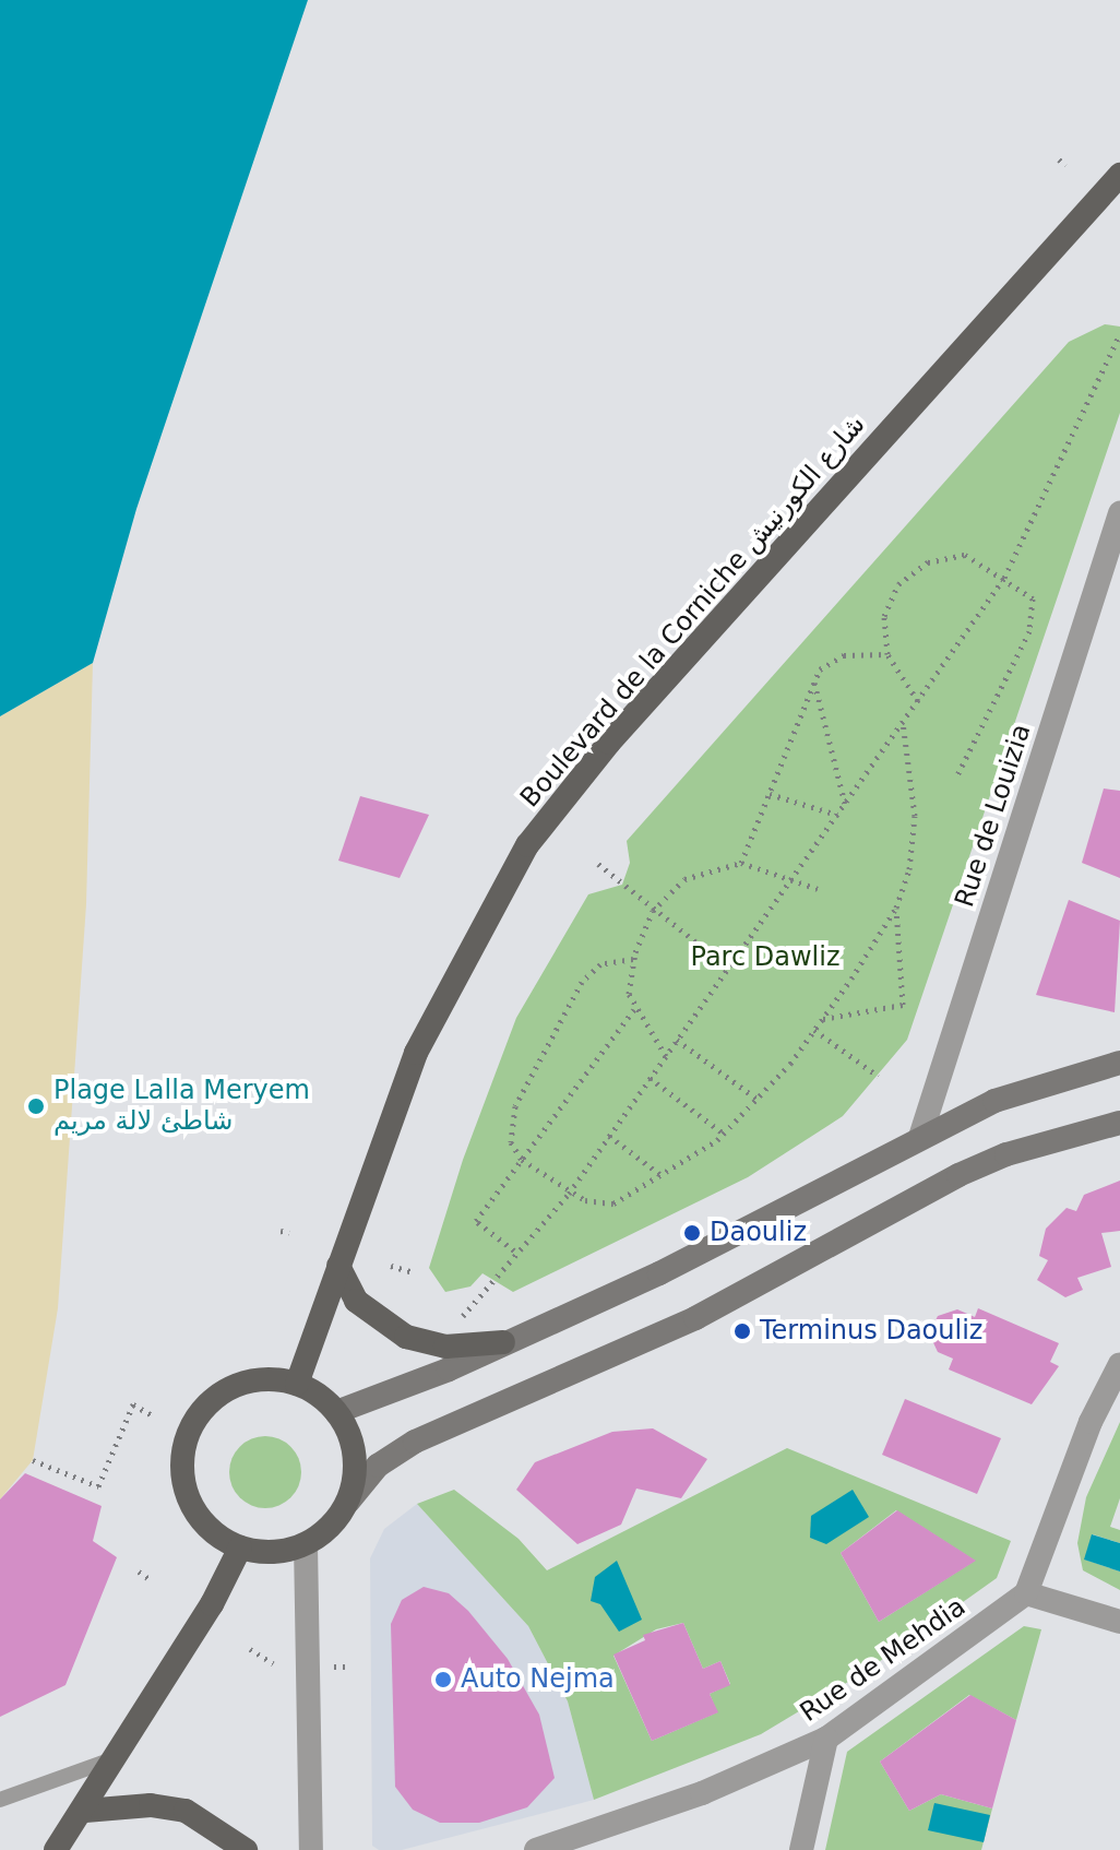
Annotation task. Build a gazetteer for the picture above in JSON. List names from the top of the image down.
{
  "streets": {
    "main road": ["Boulevard de la Corniche شارع الكورنيش"],
    "street": ["Rue de Louizia", "Rue de Mehdia"]
  },
  "parks": ["Parc Dawliz"],
  "places": [
    "Plage Lalla Meryem شاطئ لالة مريم",
    "Daouliz",
    "Terminus Daouliz",
    "Auto Nejma"
  ]
}
